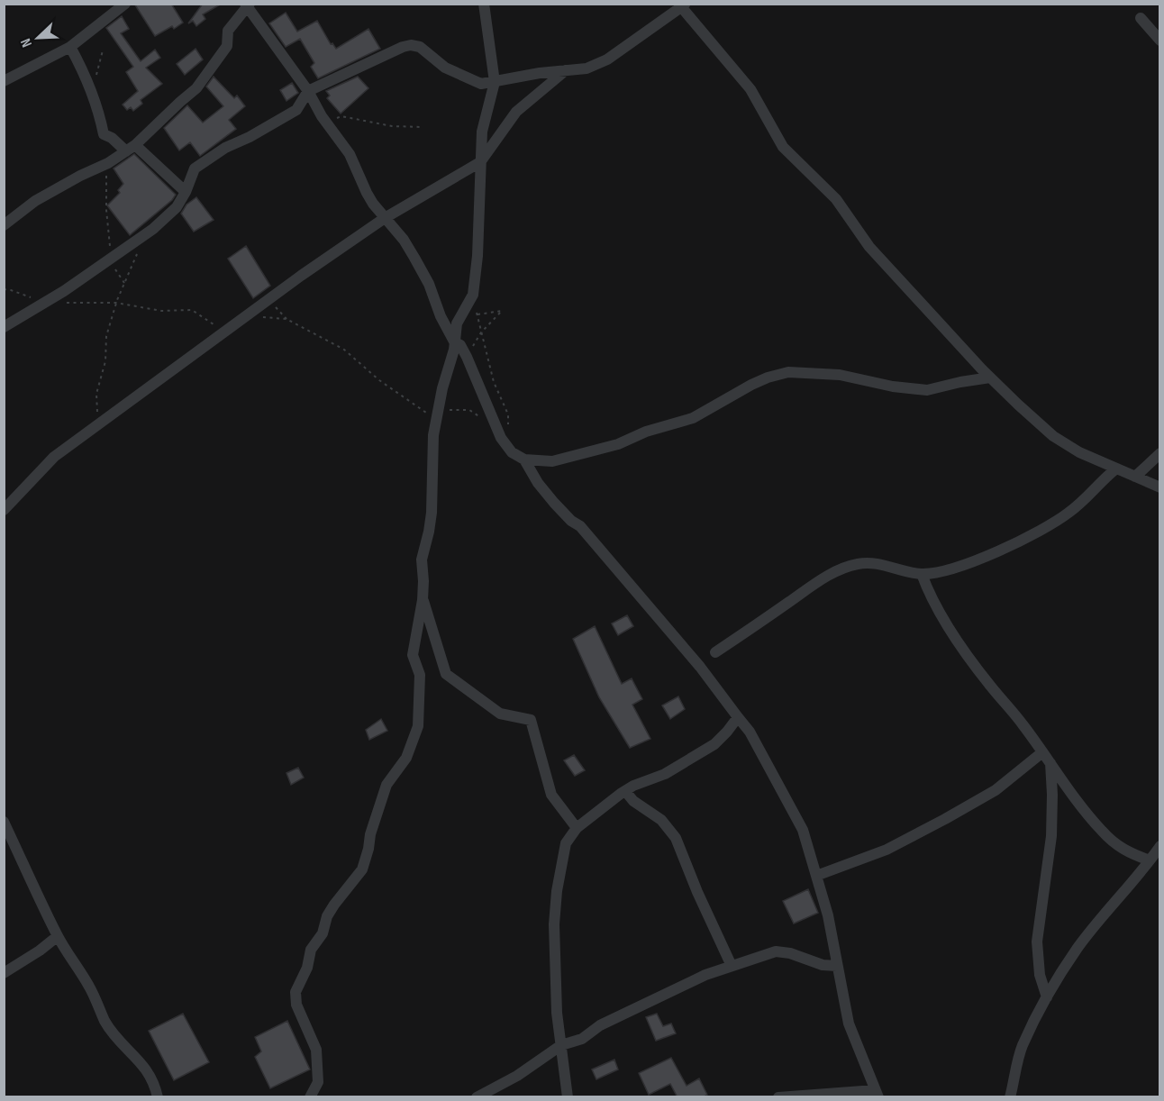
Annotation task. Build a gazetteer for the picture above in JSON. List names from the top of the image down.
{
  "north": "bottom left"
}
